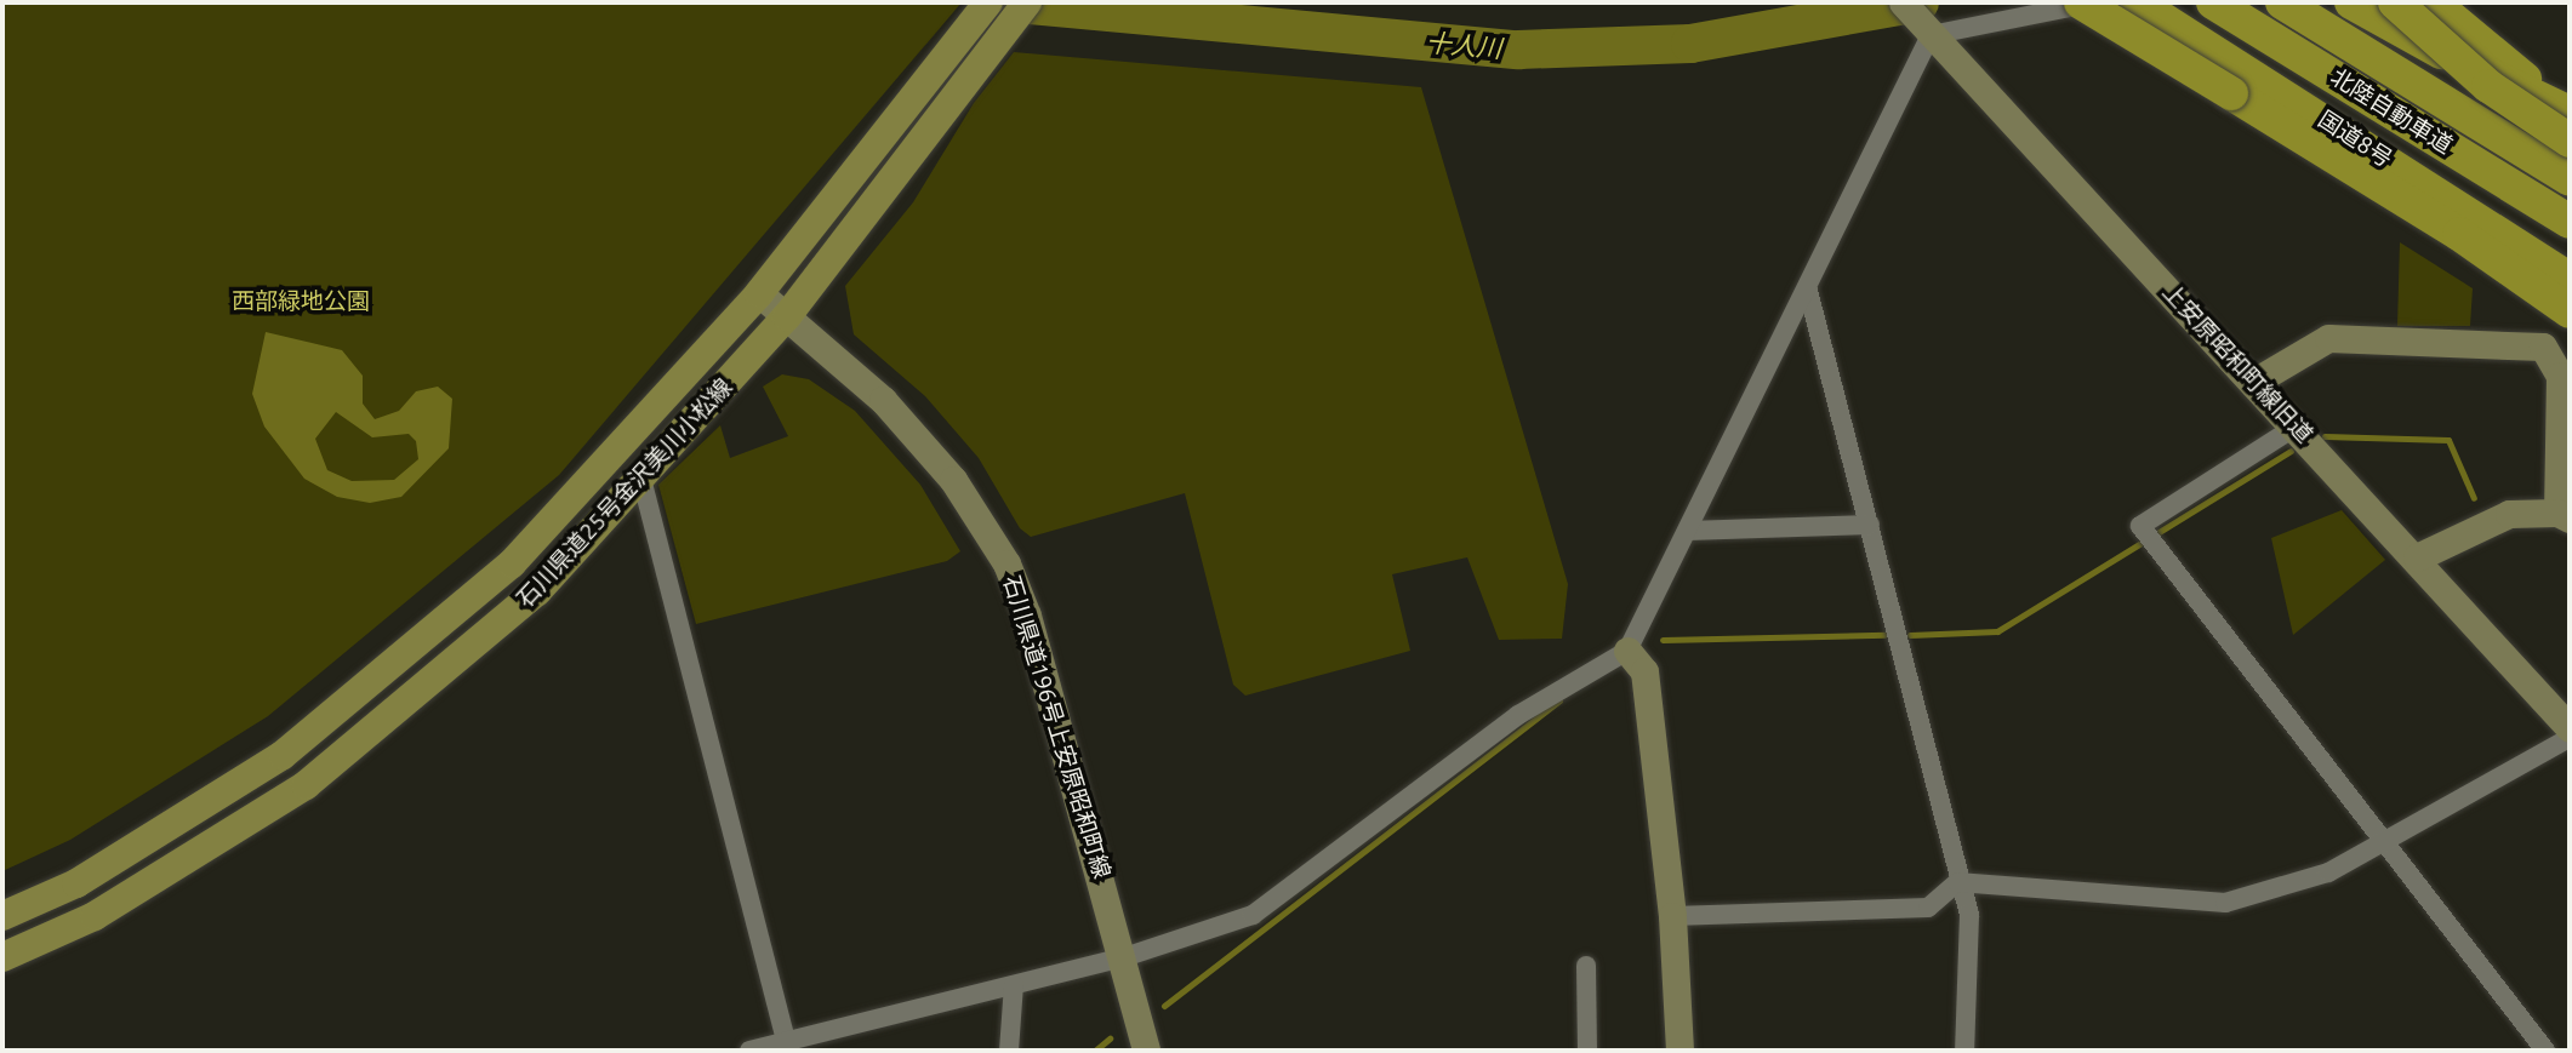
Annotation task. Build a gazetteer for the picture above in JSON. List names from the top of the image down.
{
  "streets": {
    "highway": ["北陸自動車道", "国道8号"],
    "main road": ["石川県道25号金沢美川小松線"],
    "street": ["上安原昭和町線旧道", "石川県道196号上安原昭和町線"]
  },
  "crossings": [
    ["石川県道25号金沢美川小松線", "石川県道196号上安原昭和町線"]
  ],
  "water": ["十人川"],
  "parks": ["西部緑地公園"]
}
